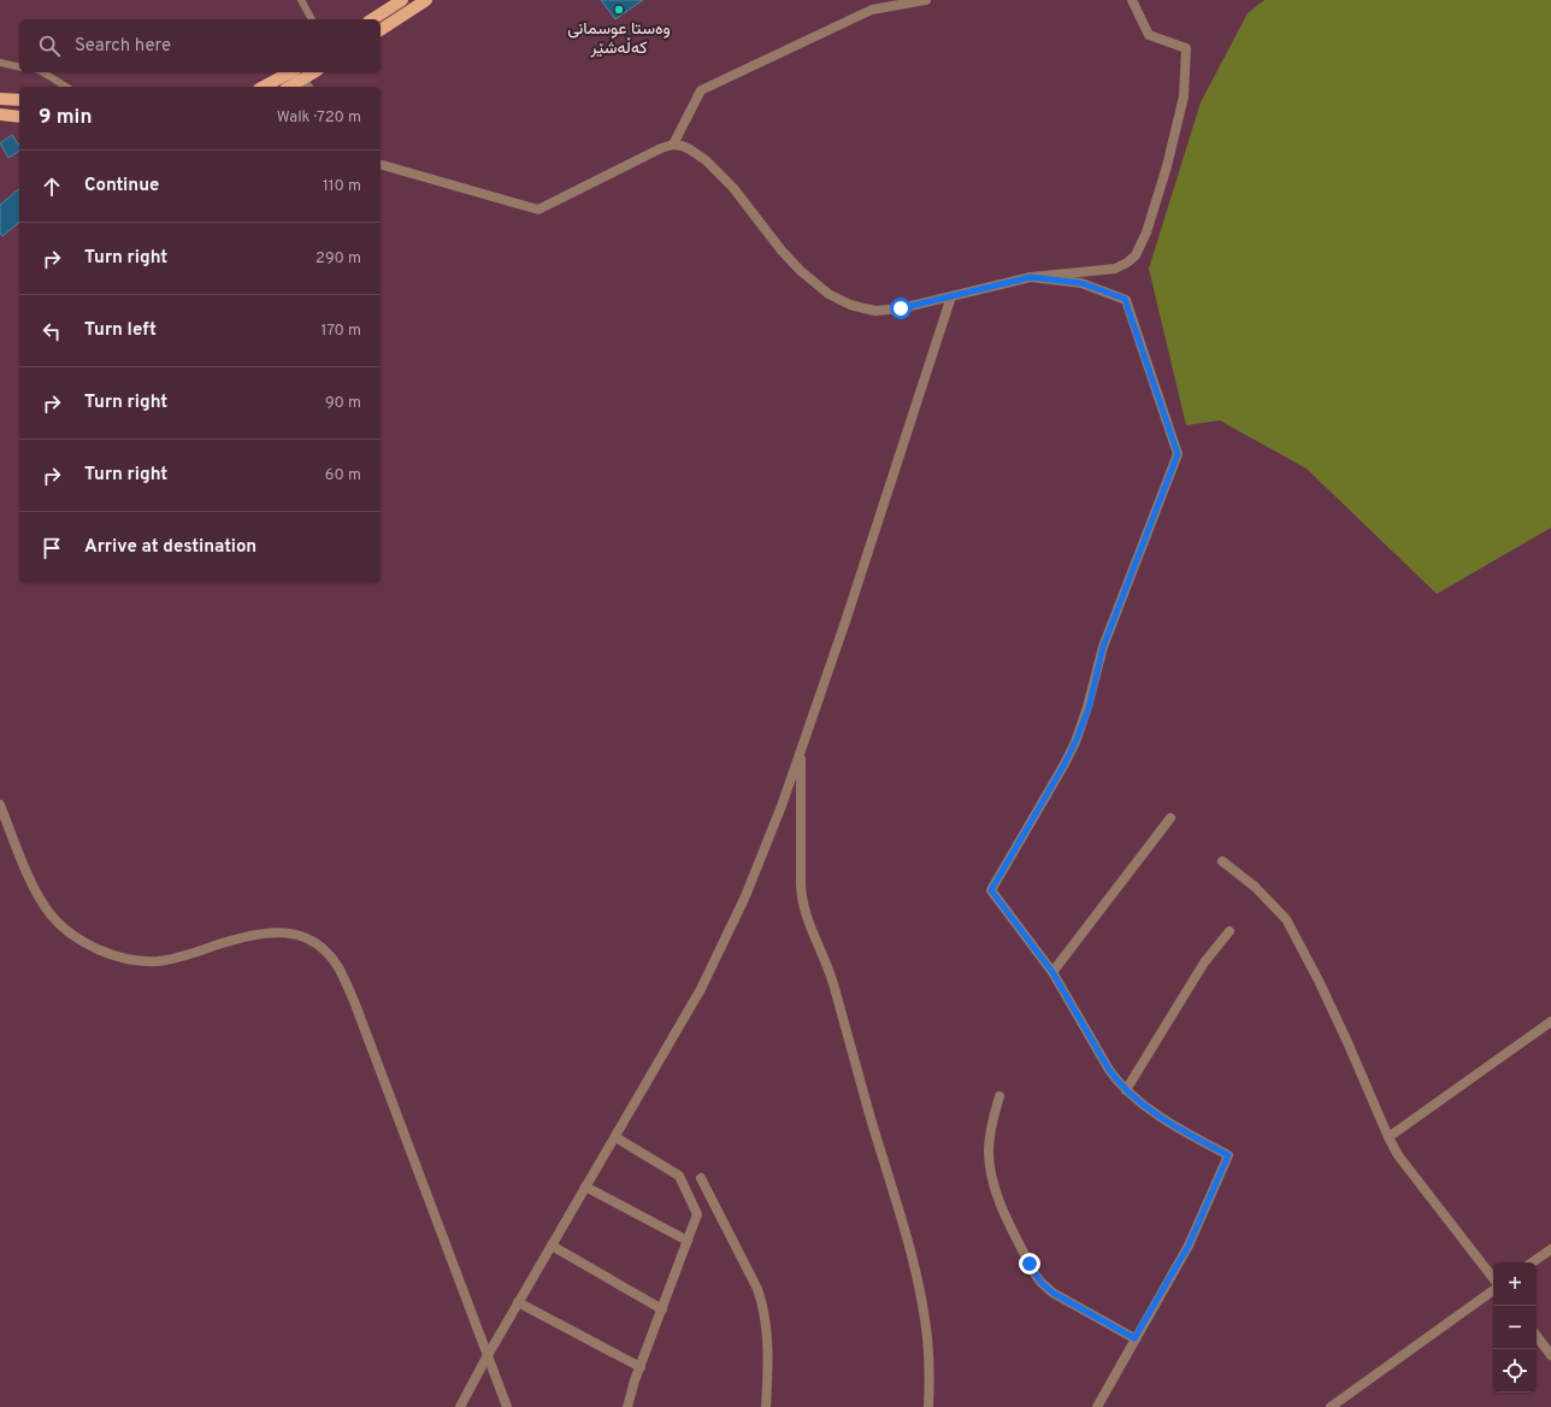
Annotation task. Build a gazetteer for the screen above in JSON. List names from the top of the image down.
{
  "places": ["وەستا عوسمانی کەڵەشێر"],
  "page": {
    "search": "Search here",
    "heading": ["9 min", "Walk · 720 m"],
    "list": [
      ["Continue", "110 m"],
      ["Turn right", "290 m"],
      ["Turn left", "170 m"],
      ["Turn right", "90 m"],
      ["Turn right", "60 m"],
      "Arrive at destination"
    ],
    "map_buttons": ["+", "−"]
  }
}
